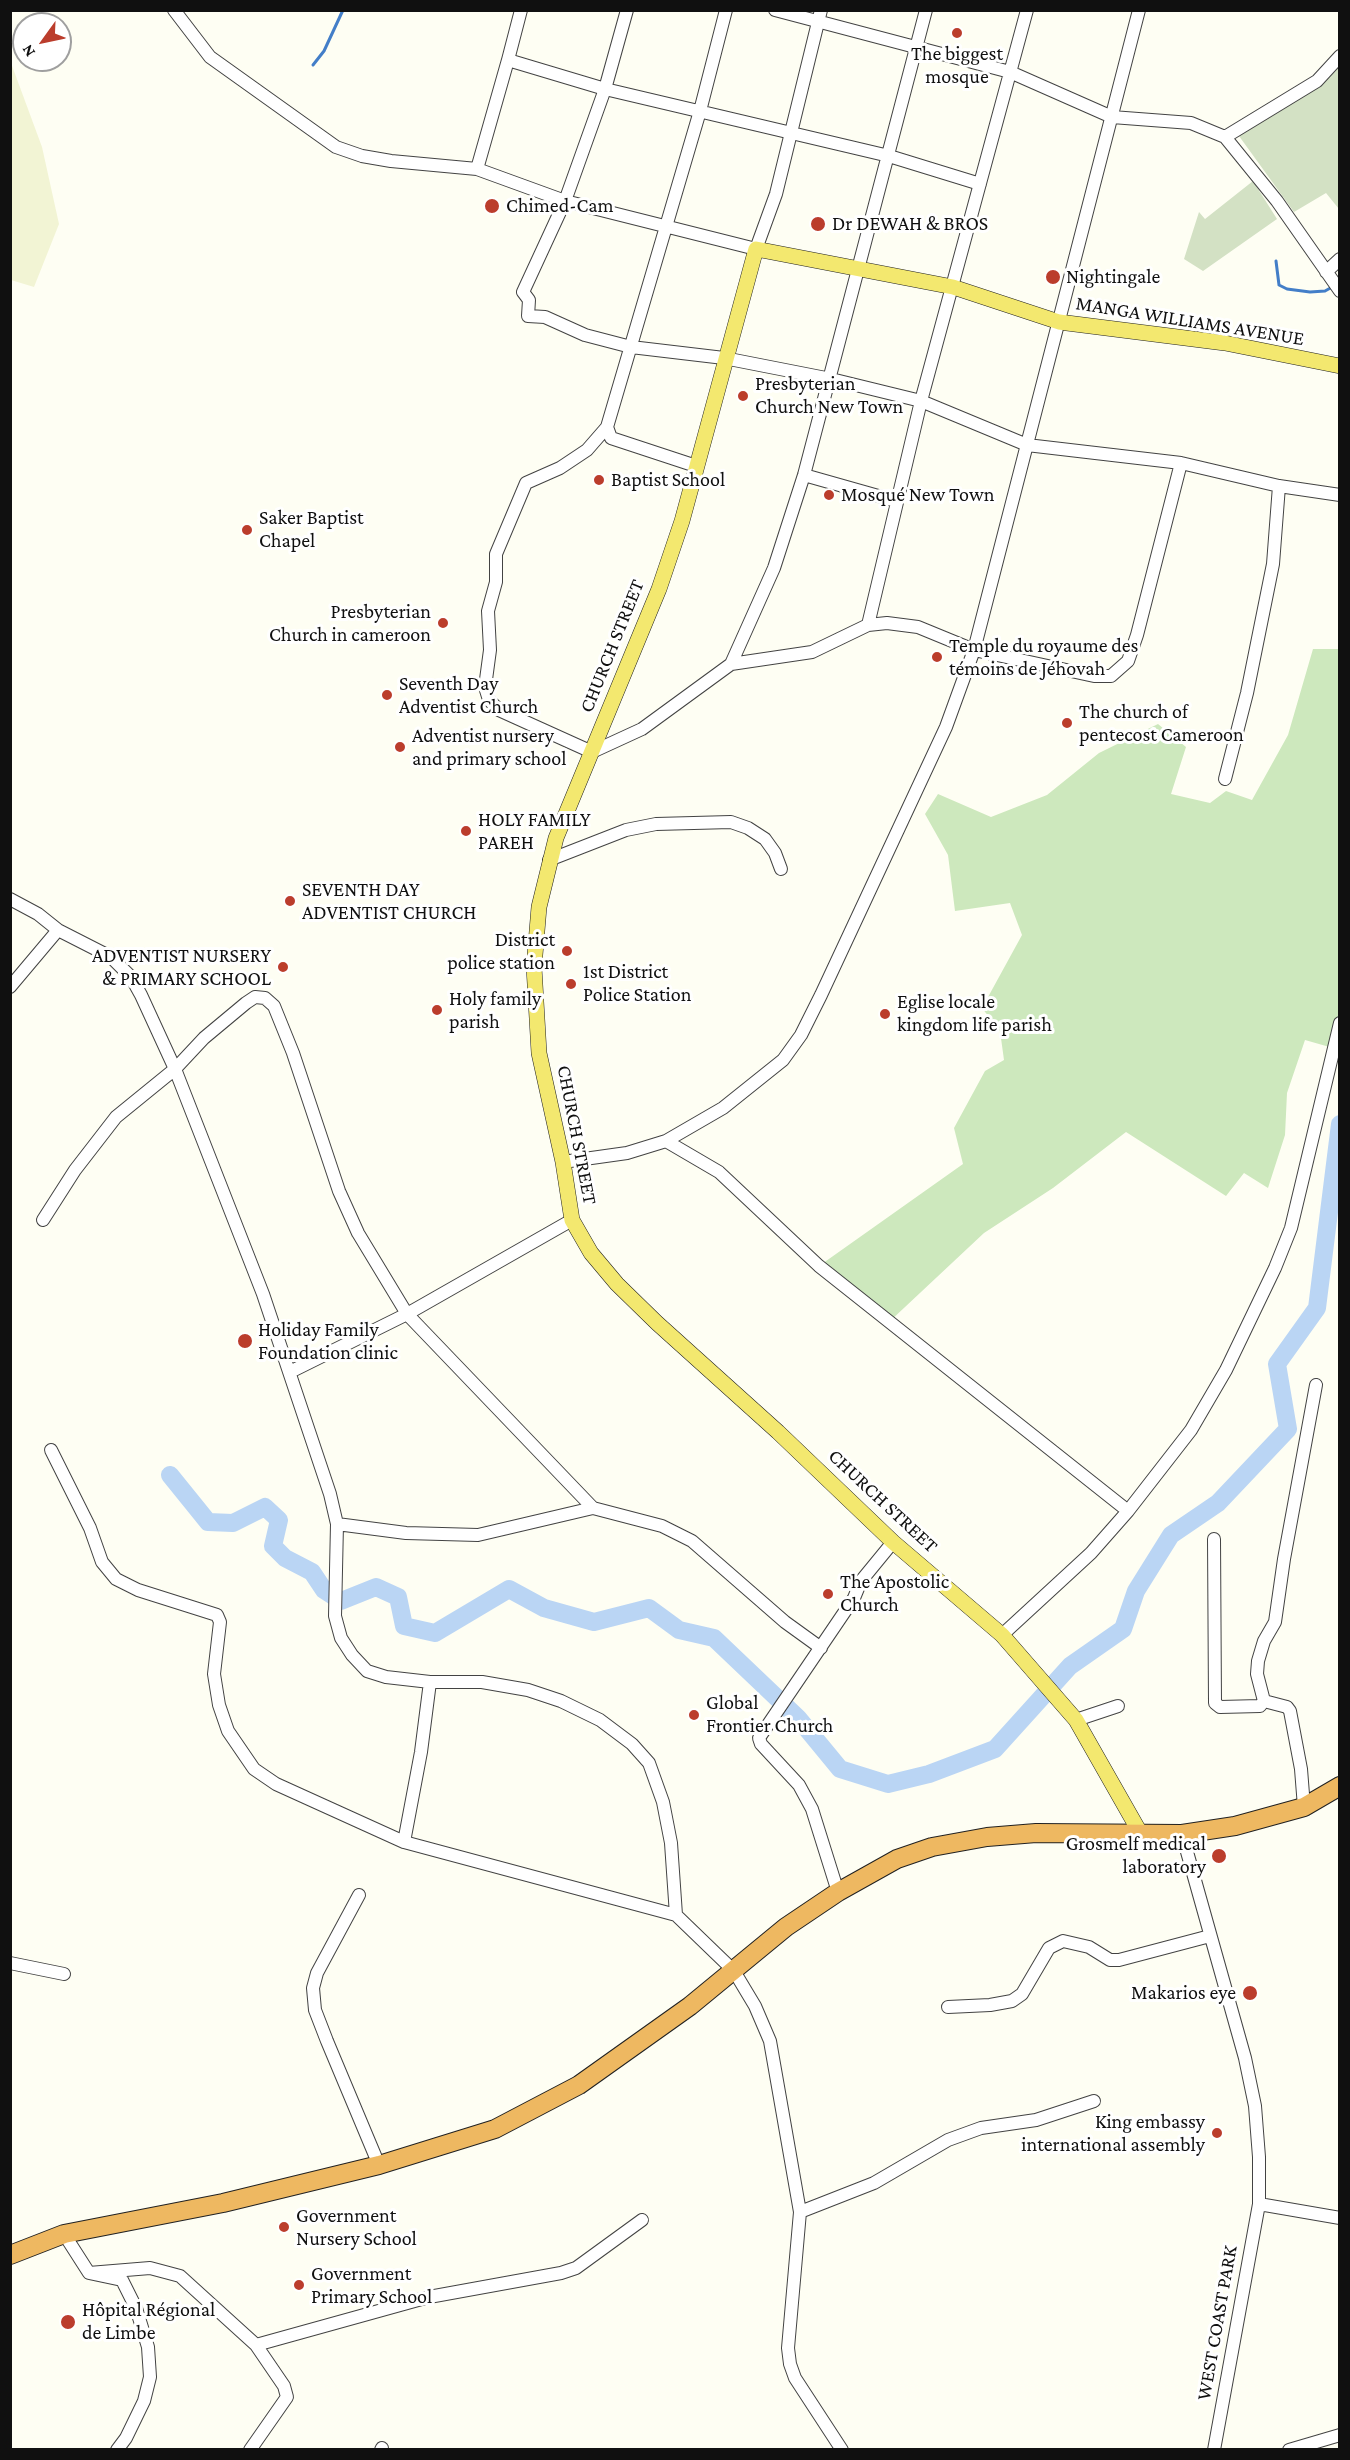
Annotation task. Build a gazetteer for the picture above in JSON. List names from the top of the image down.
{
  "streets": {
    "main road": ["MANGA WILLIAMS AVENUE", "CHURCH STREET"],
    "street": ["WEST COAST PARK"]
  },
  "crossings": [
    ["MANGA WILLIAMS AVENUE", "CHURCH STREET"]
  ],
  "places": [
    "The biggest mosque",
    "Chimed-Cam",
    "Dr DEWAH & BROS",
    "Nightingale",
    "Presbyterian Church New Town",
    "Baptist School",
    "Mosqué New Town",
    "Saker Baptist Chapel",
    "Presbyterian Church in cameroon",
    "Temple du royaume des témoins de Jéhovah",
    "Seventh Day Adventist Church",
    "The church of pentecost Cameroon",
    "Adventist nursery and primary school",
    "HOLY FAMILY PAREH",
    "SEVENTH DAY ADVENTIST CHURCH",
    "District police station",
    "ADVENTIST NURSERY & PRIMARY SCHOOL",
    "1st District Police Station",
    "Holy family parish",
    "Eglise locale kingdom life parish",
    "Holiday Family Foundation clinic",
    "The Apostolic Church",
    "Global Frontier Church",
    "Grosmelf medical laboratory",
    "Makarios eye",
    "King embassy international assembly",
    "Government Nursery School",
    "Government Primary School",
    "Hôpital Régional de Limbe"
  ],
  "north": "bottom left"
}
